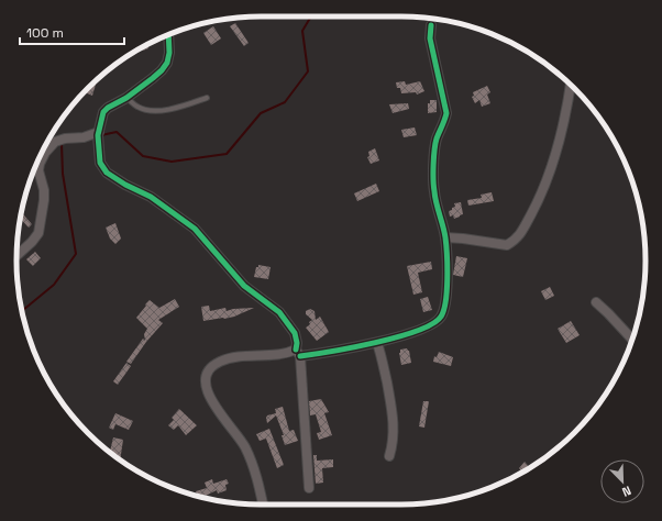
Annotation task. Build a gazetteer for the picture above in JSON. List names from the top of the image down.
{
  "scale_bar": "100 m",
  "north": "bottom right"
}
